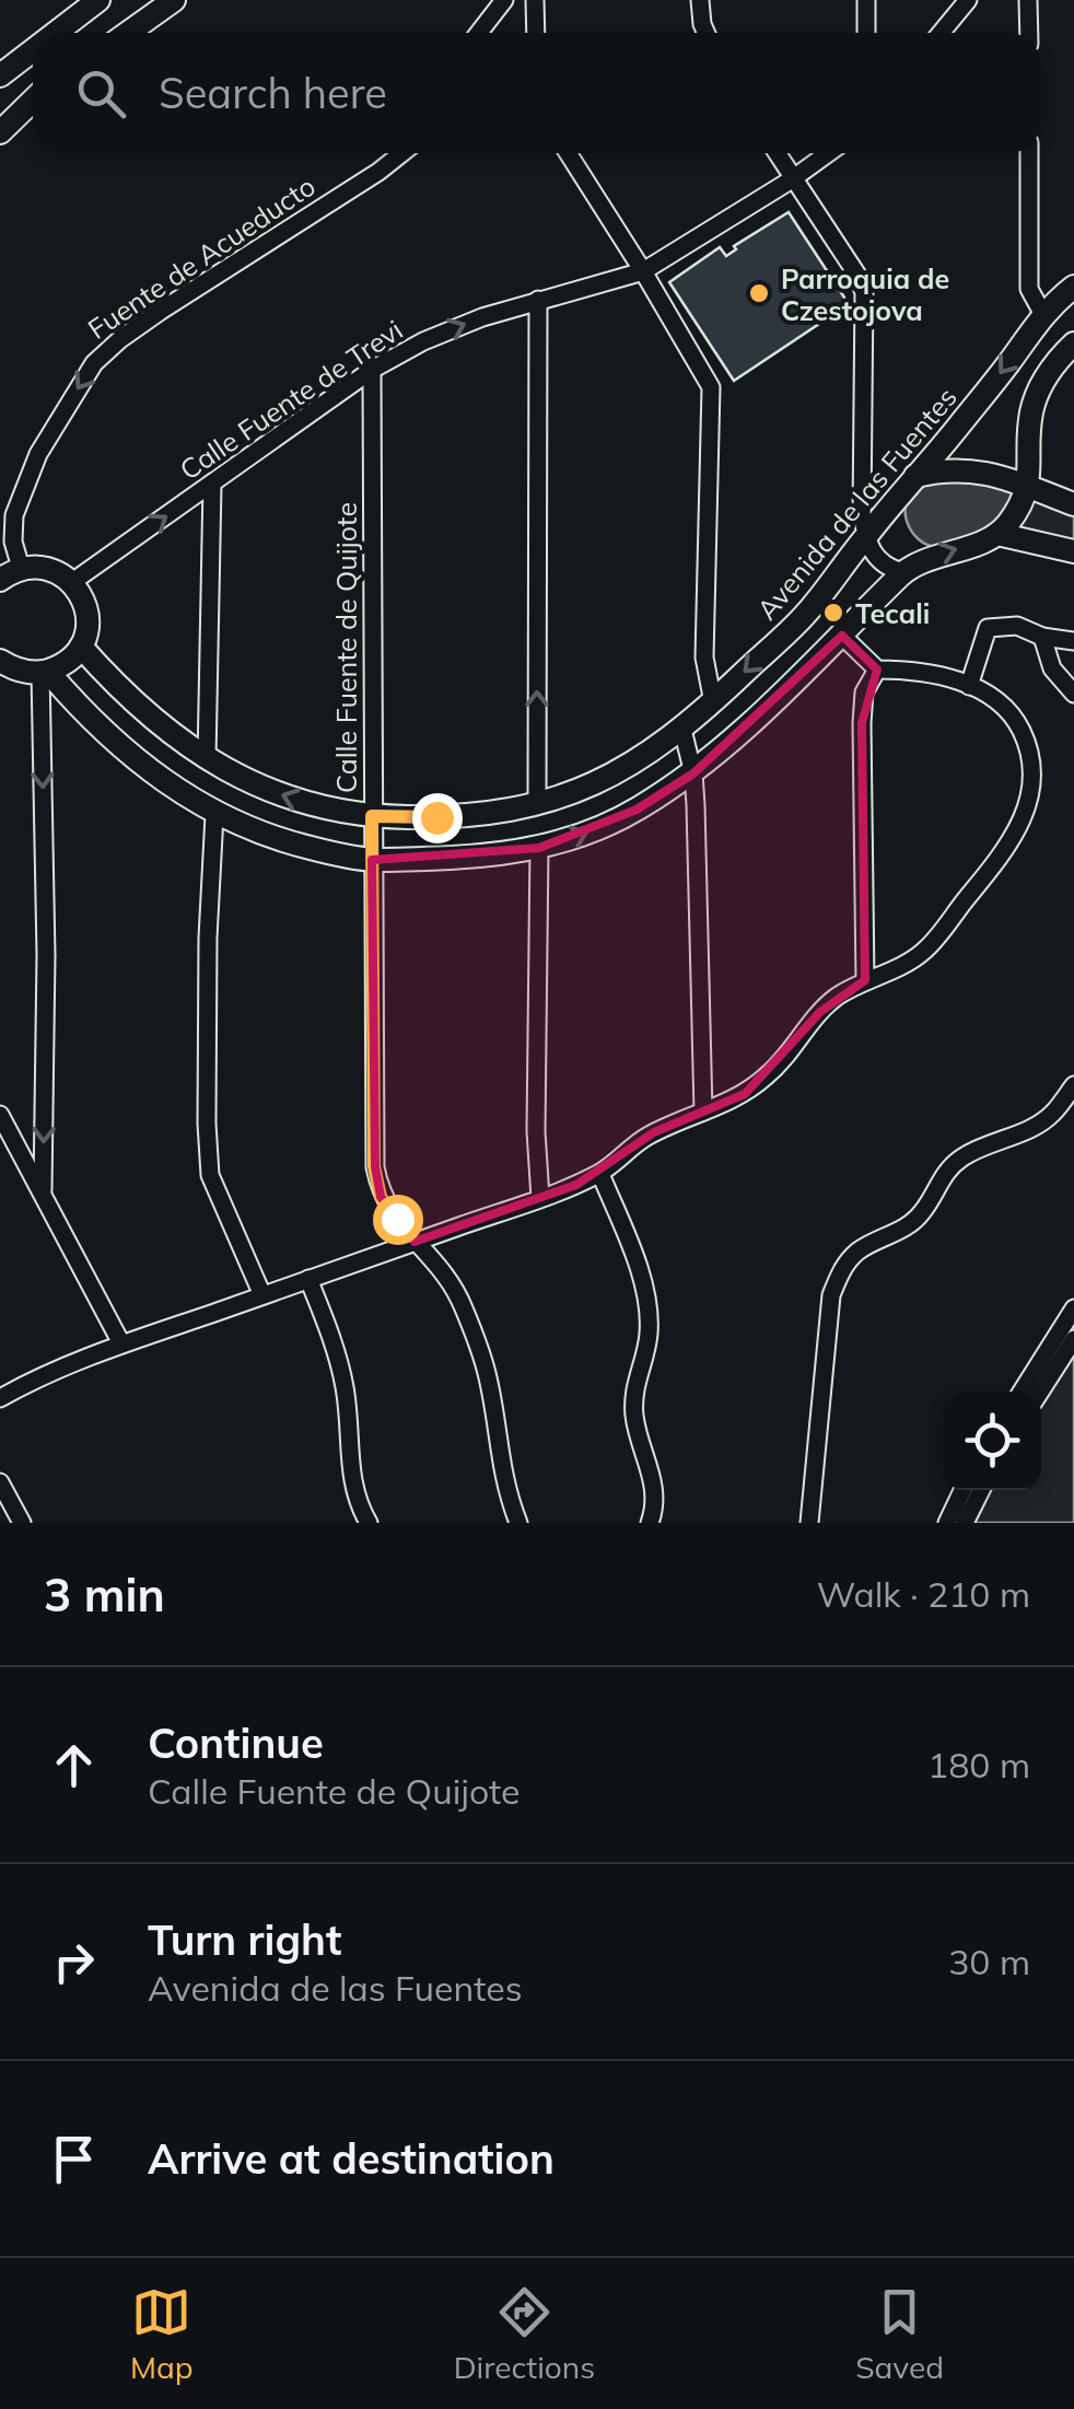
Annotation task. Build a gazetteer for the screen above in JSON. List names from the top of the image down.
{
  "streets": {
    "main road": ["Avenida de las Fuentes"],
    "street": ["Fuente de Acueducto", "Calle Fuente de Trevi", "Calle Fuente de Quijote"]
  },
  "crossings": [
    ["Calle Fuente de Trevi", "Calle Fuente de Quijote"],
    ["Avenida de las Fuentes", "Calle Fuente de Quijote"]
  ],
  "one_way": ["Fuente de Acueducto", "Calle Fuente de Trevi"],
  "places": ["Parroquia de Czestojova", "Tecali"],
  "page": {
    "search": "Search here",
    "heading": ["3 min", "Walk · 210 m"],
    "list": [
      ["Continue", "Calle Fuente de Quijote", "180 m"],
      ["Turn right", "Avenida de las Fuentes", "30 m"],
      "Arrive at destination"
    ],
    "nav": ["Map", "Directions", "Saved"]
  }
}
